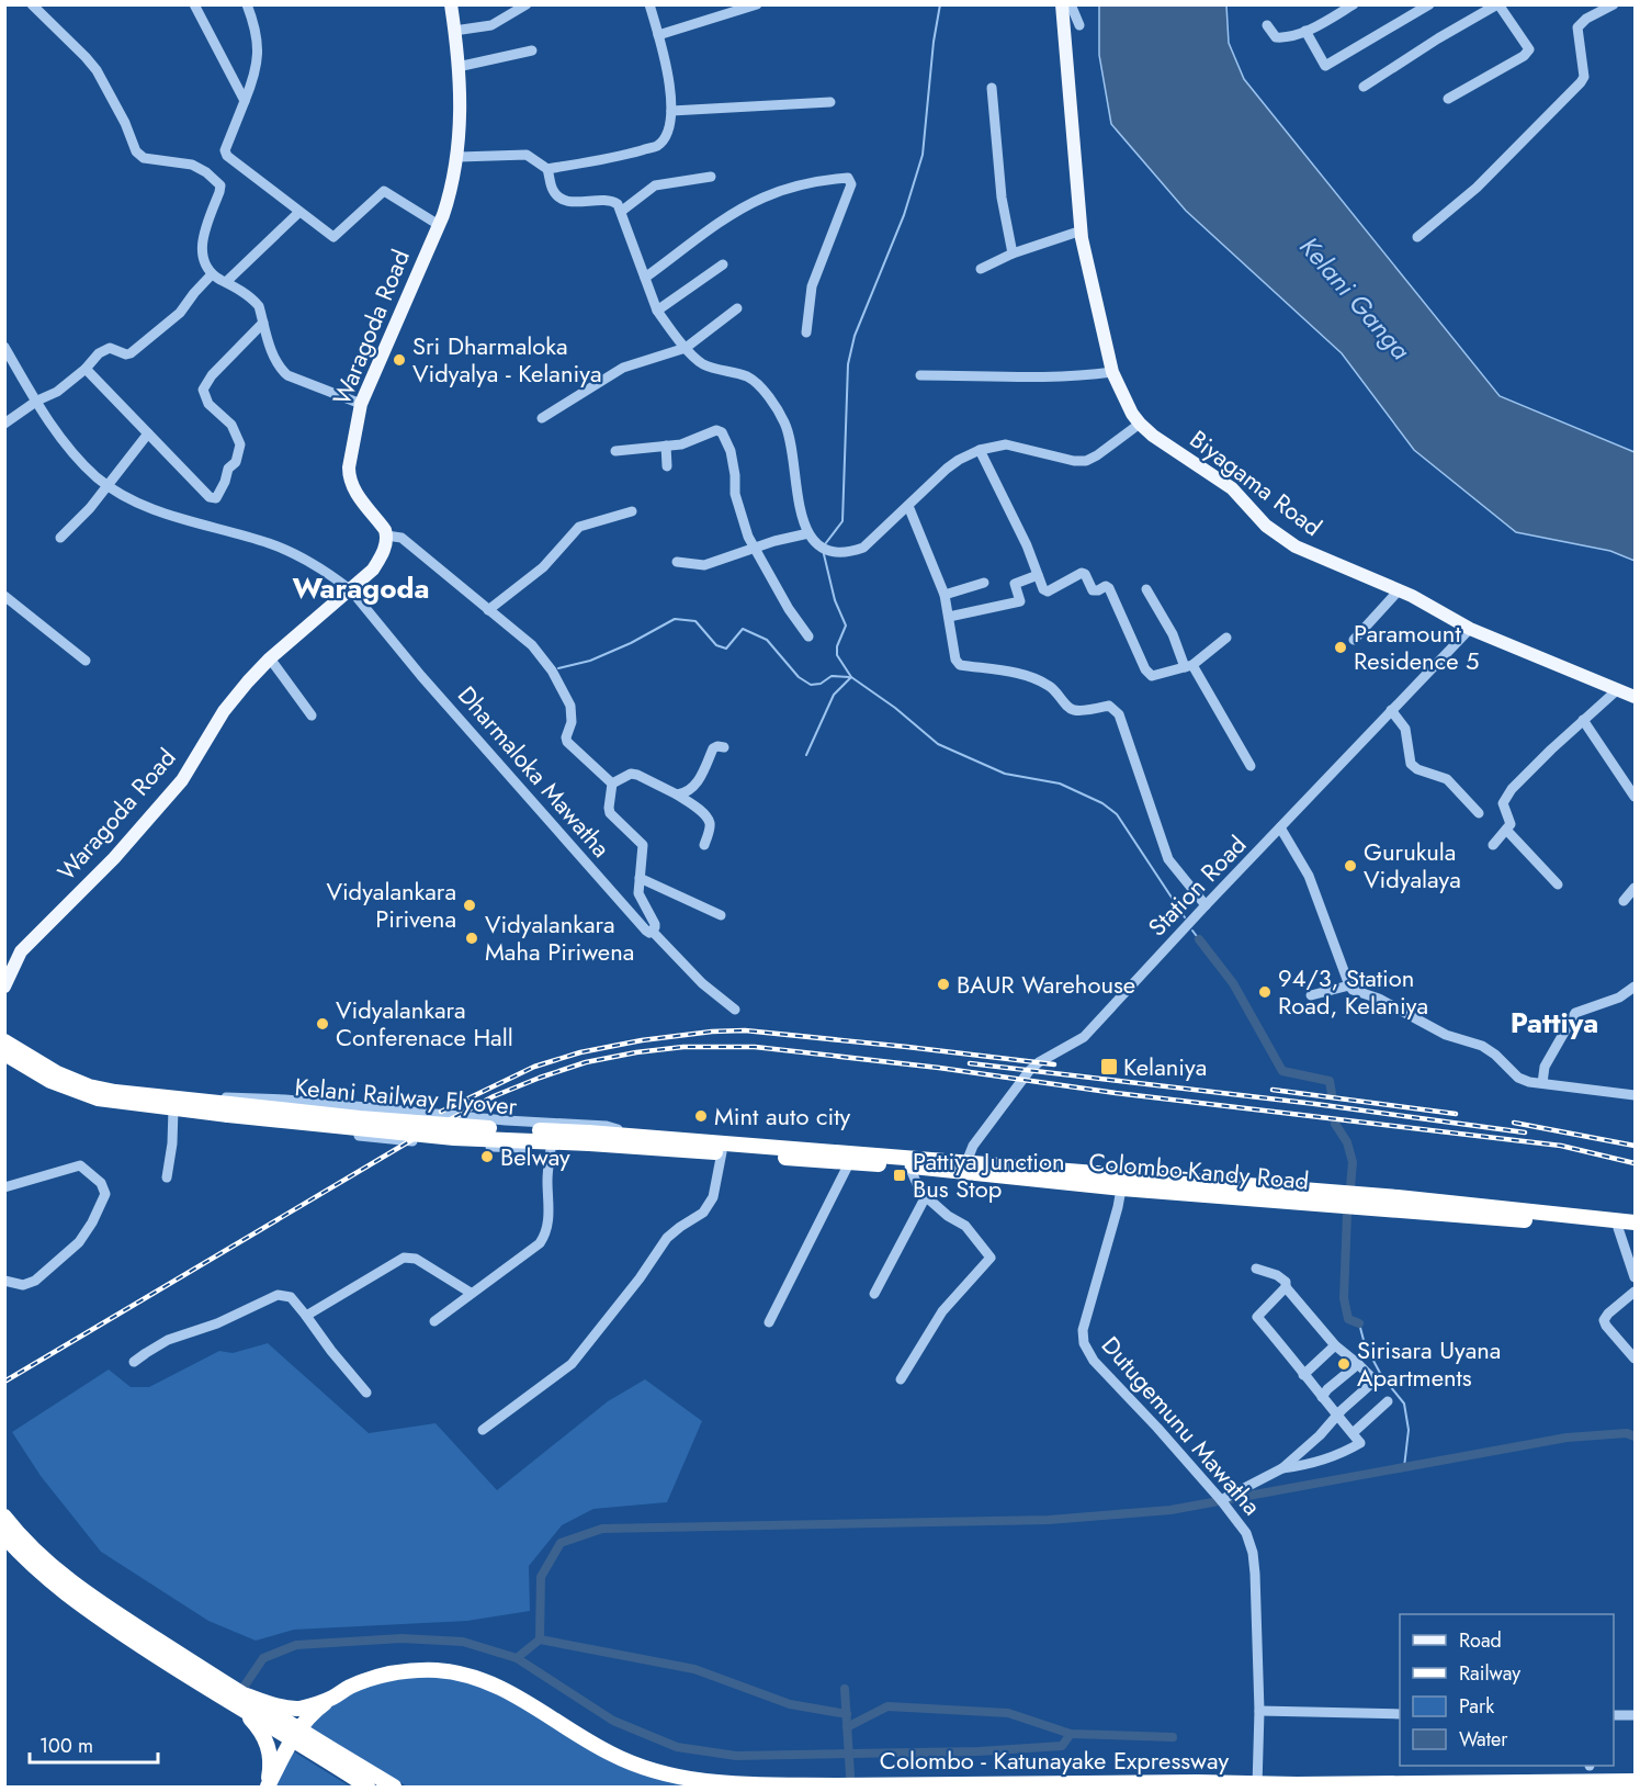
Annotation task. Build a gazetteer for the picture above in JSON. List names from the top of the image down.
{
  "streets": {
    "highway": ["Kelani Railway Flyover", "Colombo-Kandy Road", "Colombo - Katunayake Expressway"],
    "main road": ["Waragoda Road", "Biyagama Road"],
    "street": ["Dharmaloka Mawatha", "Station Road", "Dutugemunu Mawatha"]
  },
  "crossings": [
    ["Waragoda Road", "Dharmaloka Mawatha"],
    ["Biyagama Road", "Station Road"],
    ["Station Road", "Colombo-Kandy Road"],
    ["Kelani Railway Flyover", "Colombo-Kandy Road"],
    ["Colombo-Kandy Road", "Dutugemunu Mawatha"]
  ],
  "districts": ["Waragoda", "Pattiya"],
  "water": ["Kelani Ganga"],
  "places": {
    "other": [
      "Sri Dharmaloka Vidyalya - Kelaniya",
      "Paramount Residence 5",
      "Gurukula Vidyalaya",
      "Vidyalankara Pirivena",
      "Vidyalankara Maha Piriwena",
      "BAUR Warehouse",
      "94/3, Station Road, Kelaniya",
      "Vidyalankara Conferenace Hall",
      "Mint auto city",
      "Belway",
      "Sirisara Uyana Apartments"
    ],
    "transit": ["Kelaniya", "Pattiya Junction Bus Stop"]
  },
  "legend": [
    "Road",
    "Railway",
    "Park",
    "Water"
  ],
  "scale_bar": "100 m"
}
